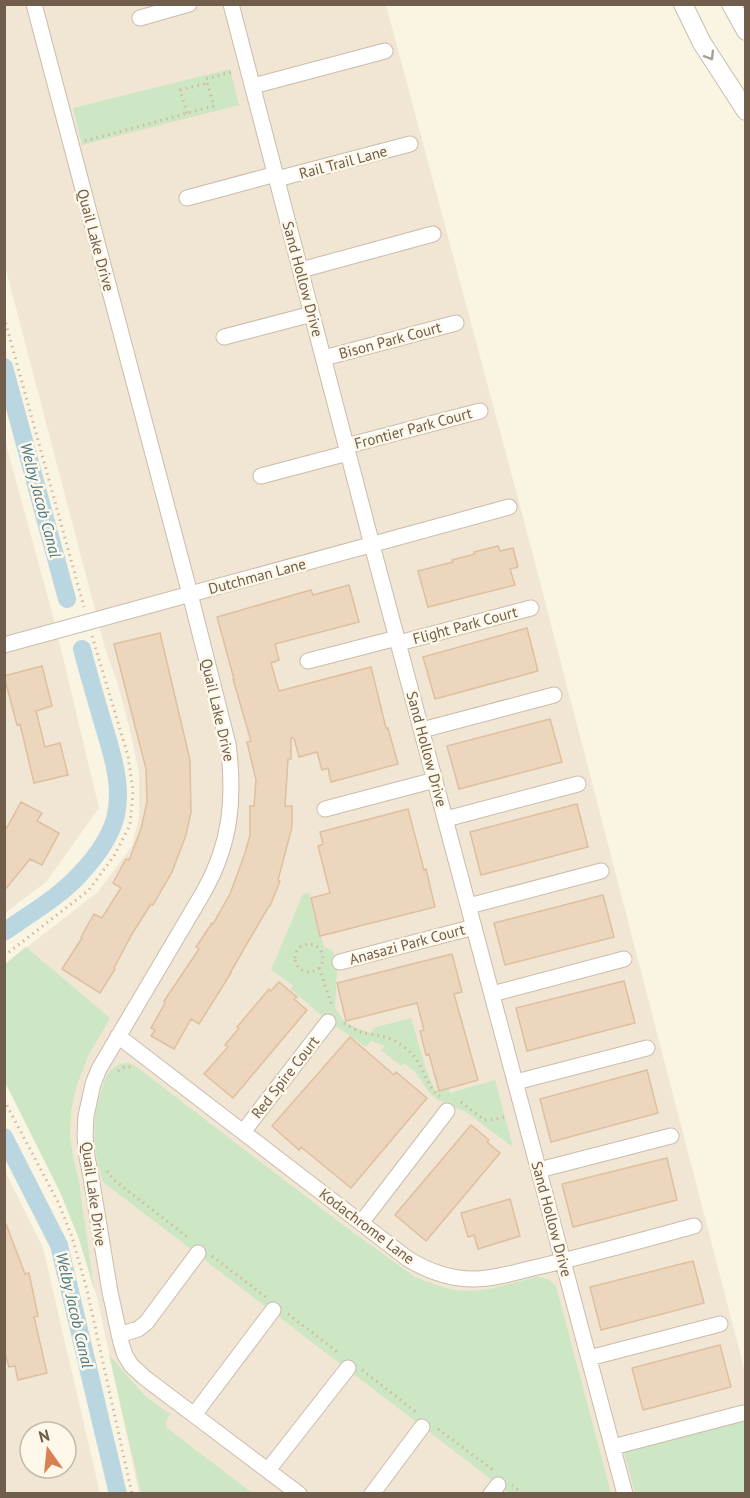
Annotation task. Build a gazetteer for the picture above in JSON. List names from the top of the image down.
{
  "streets": {
    "street": [
      "Rail Trail Lane",
      "Quail Lake Drive",
      "Sand Hollow Drive",
      "Bison Park Court",
      "Frontier Park Court",
      "Dutchman Lane",
      "Flight Park Court",
      "Anasazi Park Court",
      "Red Spire Court",
      "Kodachrome Lane"
    ]
  },
  "crossings": [
    ["Rail Trail Lane", "Sand Hollow Drive"],
    ["Quail Lake Drive", "Dutchman Lane"],
    ["Quail Lake Drive", "Kodachrome Lane"],
    ["Sand Hollow Drive", "Bison Park Court"],
    ["Sand Hollow Drive", "Frontier Park Court"],
    ["Sand Hollow Drive", "Dutchman Lane"],
    ["Sand Hollow Drive", "Flight Park Court"],
    ["Sand Hollow Drive", "Anasazi Park Court"],
    ["Sand Hollow Drive", "Kodachrome Lane"],
    ["Red Spire Court", "Kodachrome Lane"]
  ],
  "water": ["Welby Jacob Canal"],
  "north": "top"
}
